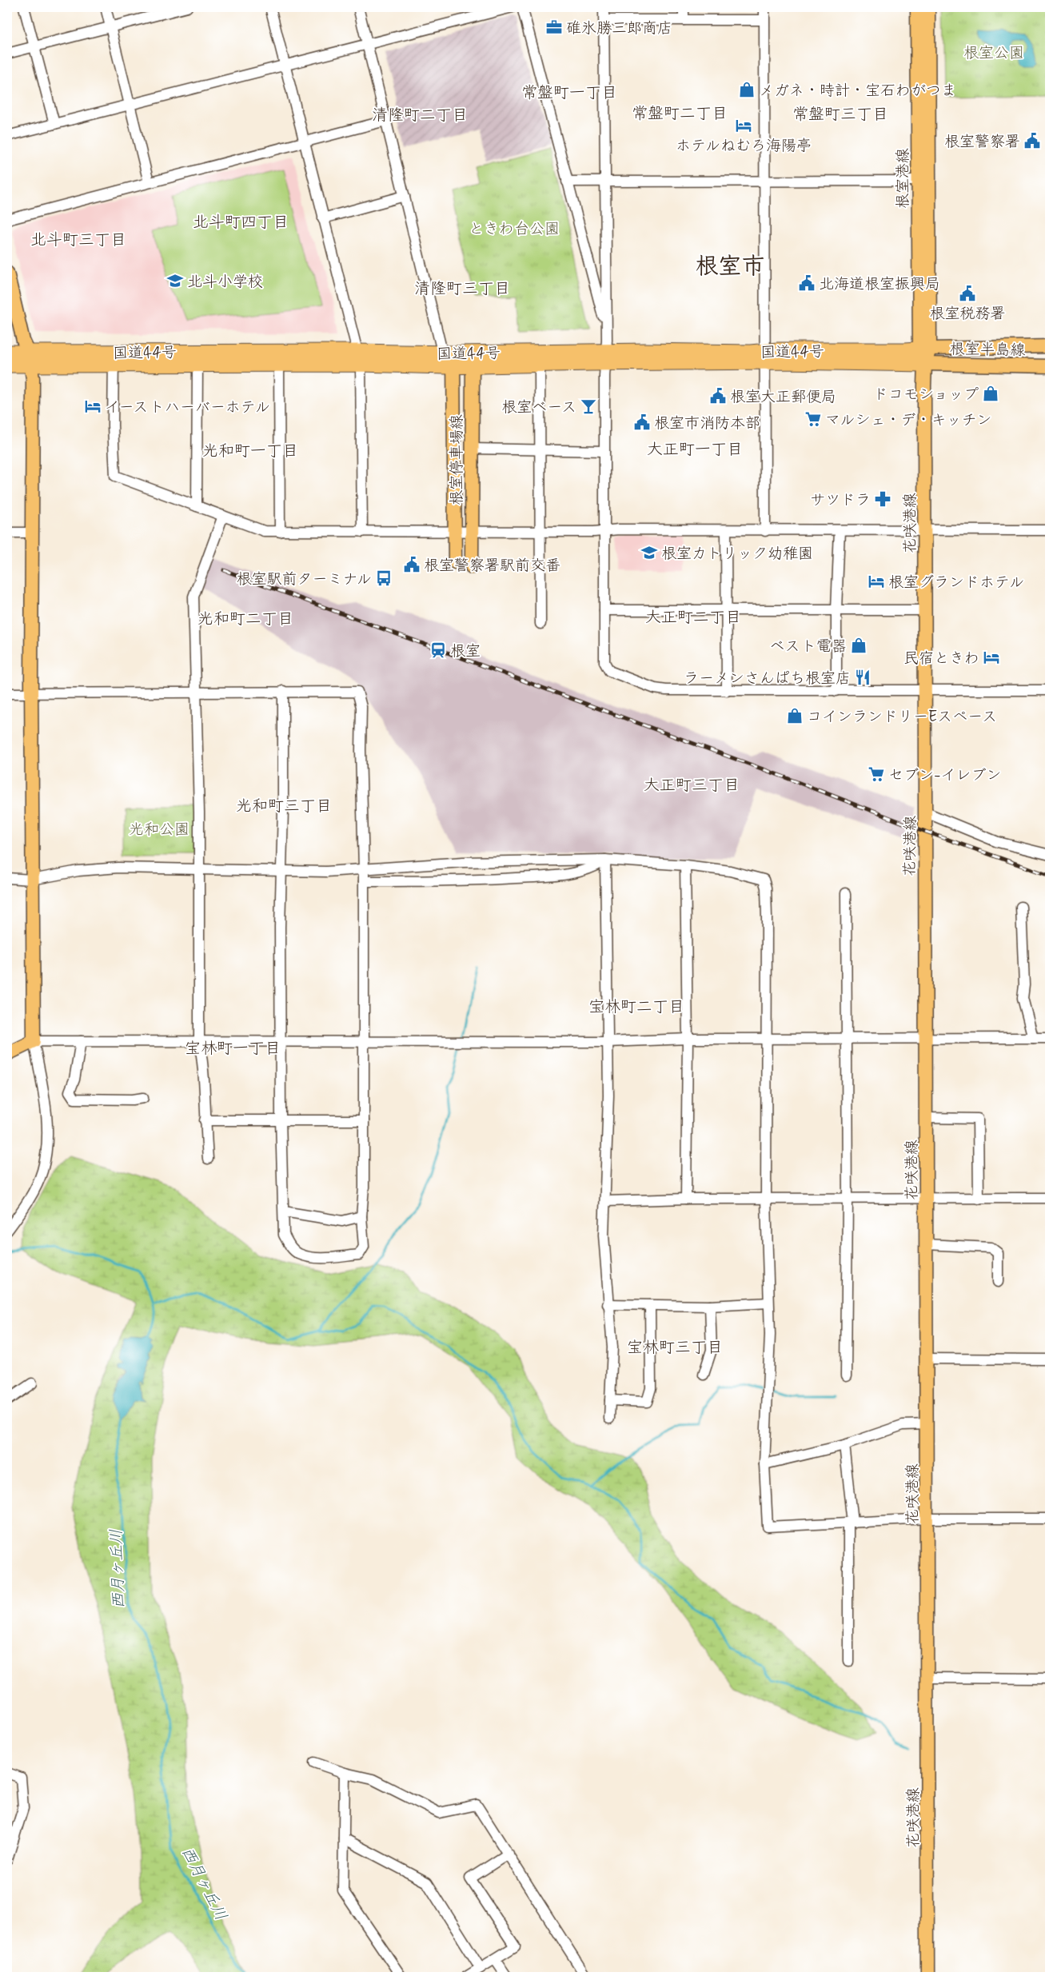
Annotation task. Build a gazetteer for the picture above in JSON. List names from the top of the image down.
{
  "streets": {
    "highway": ["国道44号"],
    "main road": [
      "根室港線",
      "根室半島線",
      "根室停車場線",
      "花咲港線"
    ]
  },
  "crossings": [
    ["根室港線", "根室半島線"],
    ["根室港線", "国道44号"],
    ["根室港線", "花咲港線"],
    ["根室半島線", "国道44号"],
    ["根室半島線", "花咲港線"],
    ["国道44号", "根室停車場線"],
    ["国道44号", "花咲港線"]
  ],
  "districts": [
    "常盤町一丁目",
    "常盤町二丁目",
    "常盤町三丁目",
    "清隆町二丁目",
    "北斗町四丁目",
    "北斗町三丁目",
    "根室市",
    "清隆町三丁目",
    "大正町一丁目",
    "光和町一丁目",
    "大正町二丁目",
    "光和町二丁目",
    "大正町三丁目",
    "光和町三丁目",
    "宝林町二丁目",
    "宝林町一丁目",
    "宝林町三丁目"
  ],
  "water": ["西月ヶ丘川"],
  "parks": ["根室公園", "ときわ台公園", "光和公園"],
  "places": {
    "office": ["碓氷勝三郎商店"],
    "shop": [
      "メガネ・時計・宝石わがつま",
      "ドコモショップ",
      "ベスト電器",
      "コインランドリーEスペース"
    ],
    "hotel": [
      "ホテルねむろ海陽亭",
      "イーストハーバーホテル",
      "根室グランドホテル",
      "民宿ときわ"
    ],
    "public building": [
      "根室警察署",
      "北海道根室振興局",
      "根室税務署",
      "根室大正郵便局",
      "根室市消防本部",
      "根室警察署駅前交番"
    ],
    "school or university": ["北斗小学校", "根室カトリック幼稚園"],
    "bar": ["根室ベース"],
    "supermarket": ["マルシェ・デ・キッチン", "セブン-イレブン"],
    "pharmacy": ["サツドラ"],
    "bus stop": ["根室駅前ターミナル"],
    "station": ["根室"],
    "restaurant": ["ラーメンさんぱち根室店"]
  }
}
